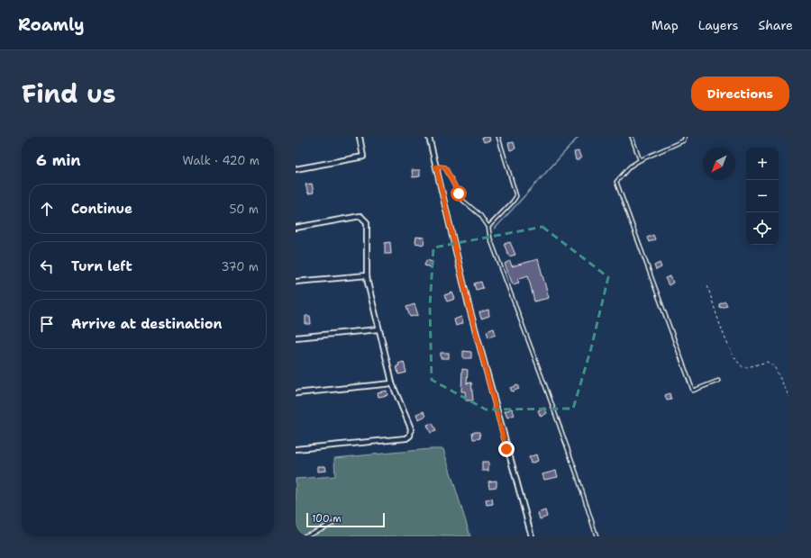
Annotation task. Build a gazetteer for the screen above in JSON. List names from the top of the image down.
{
  "scale_bar": "100 m",
  "north": "bottom left",
  "page": {
    "header": "Roamly",
    "nav": ["Map", "Layers", "Share"],
    "title": "Find us",
    "buttons": "Directions",
    "heading": ["6 min", "Walk · 420 m"],
    "map_buttons": ["+", "−"],
    "list": [
      ["Continue", "50 m"],
      ["Turn left", "370 m"],
      "Arrive at destination"
    ],
    "scale": "100 m"
  }
}
